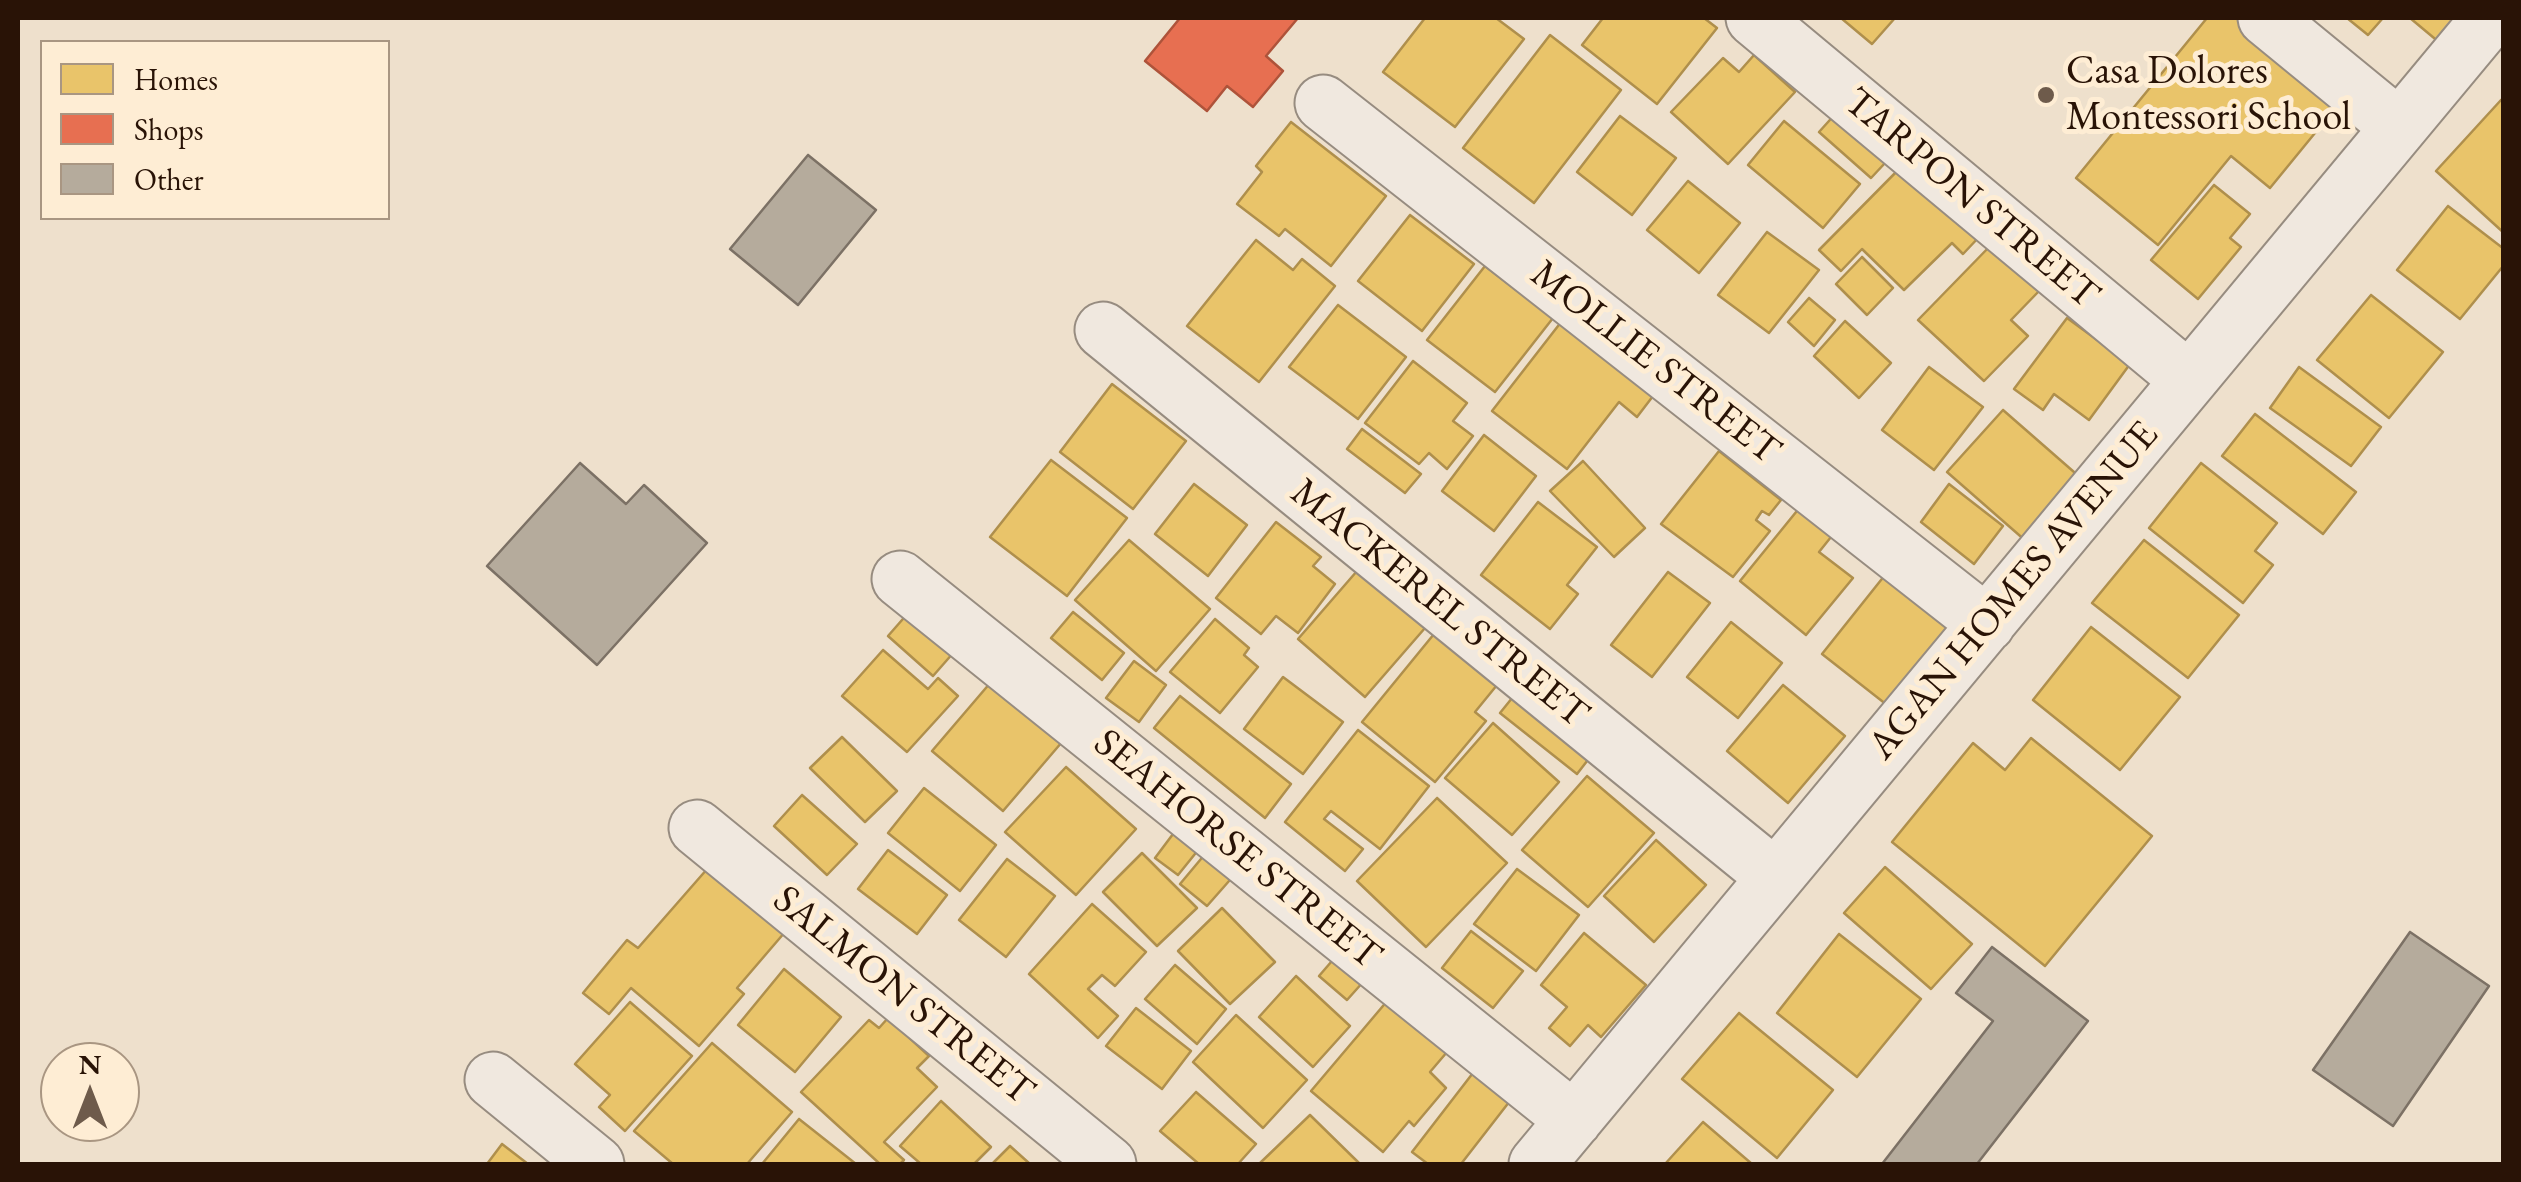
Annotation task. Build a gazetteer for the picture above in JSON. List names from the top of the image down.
{
  "streets": {
    "street": [
      "TARPON STREET",
      "MOLLIE STREET",
      "AGAN HOMES AVENUE",
      "MACKEREL STREET",
      "SEAHORSE STREET",
      "SALMON STREET"
    ]
  },
  "crossings": [
    ["TARPON STREET", "AGAN HOMES AVENUE"],
    ["MOLLIE STREET", "AGAN HOMES AVENUE"],
    ["AGAN HOMES AVENUE", "MACKEREL STREET"],
    ["AGAN HOMES AVENUE", "SEAHORSE STREET"]
  ],
  "places": ["Casa Dolores Montessori School"],
  "legend": ["Homes", "Shops", "Other"],
  "north": "top"
}
